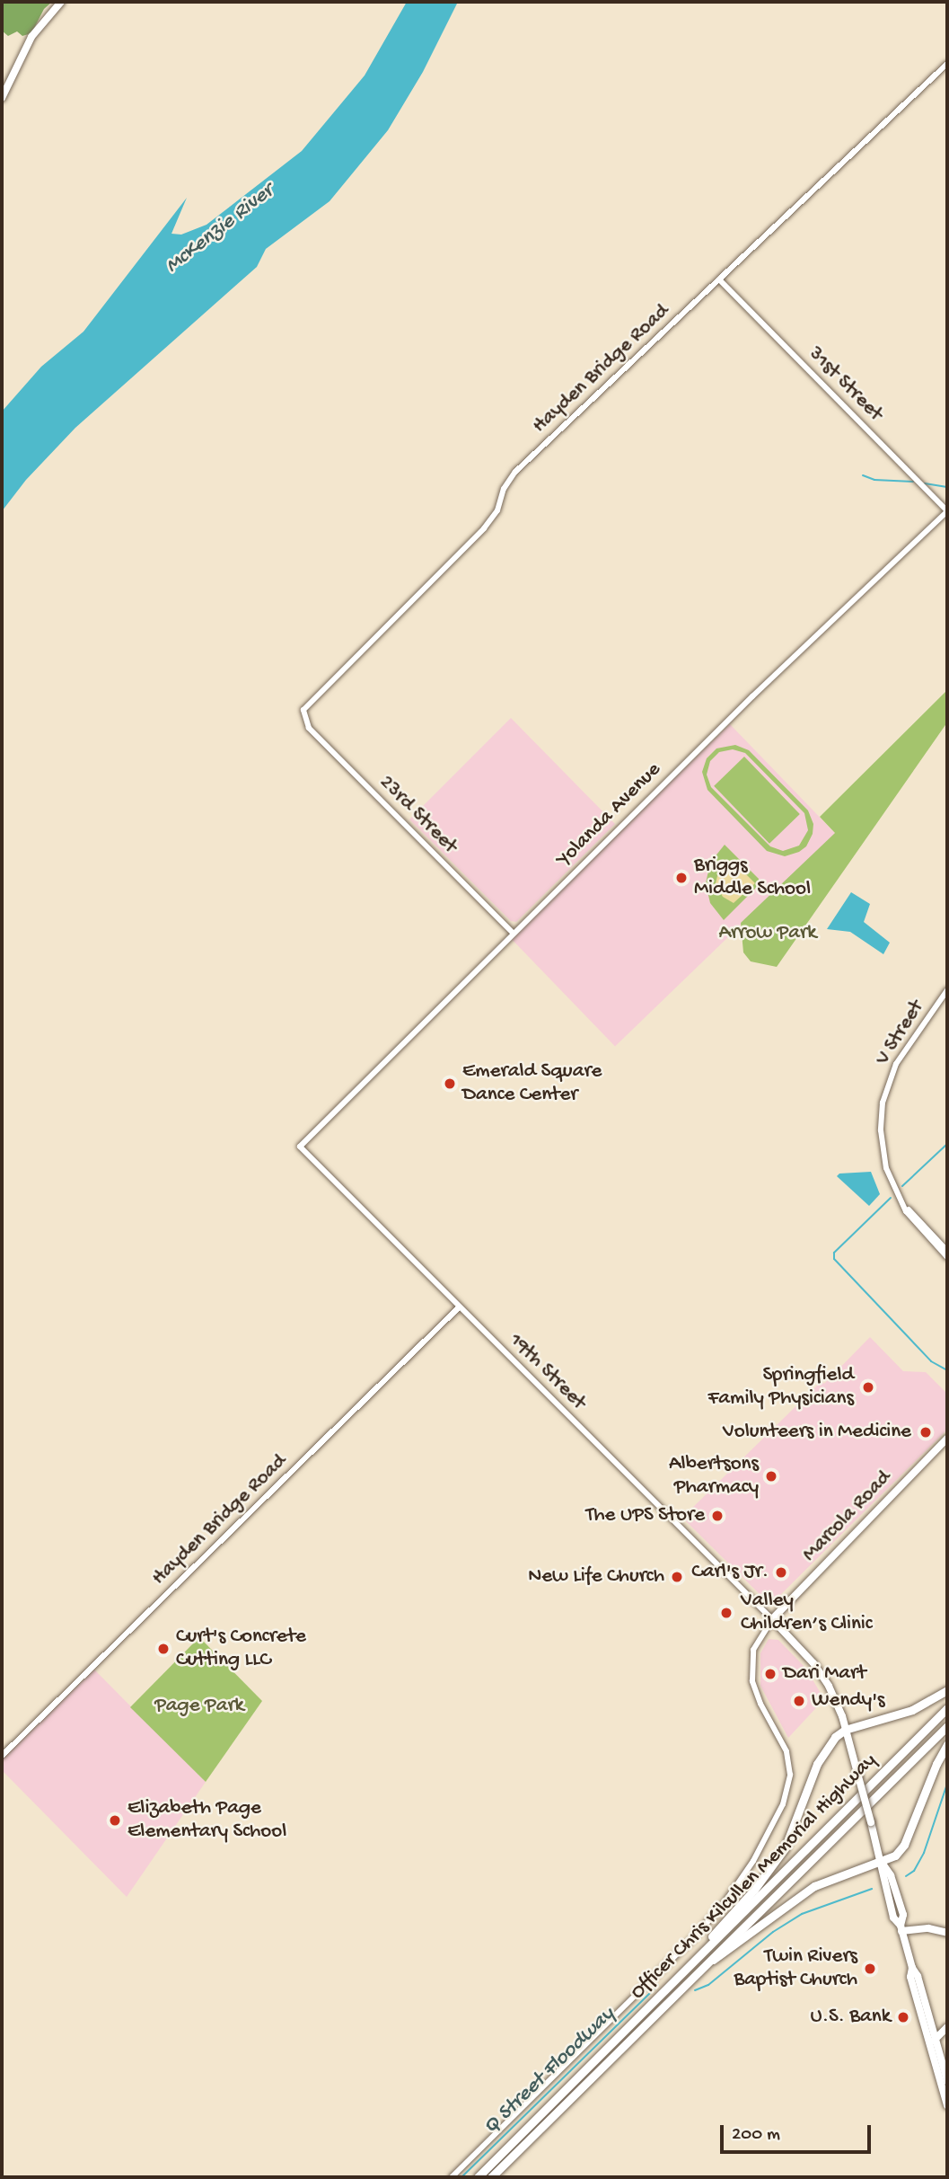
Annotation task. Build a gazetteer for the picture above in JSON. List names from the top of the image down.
{
  "streets": {
    "highway": ["Officer Chris Kilcullen Memorial Highway"],
    "main road": ["Marcola Road"],
    "street": [
      "Hayden Bridge Road",
      "31st Street",
      "23rd Street",
      "Yolanda Avenue",
      "V Street",
      "19th Street"
    ]
  },
  "crossings": [
    ["Hayden Bridge Road", "31st Street"],
    ["Hayden Bridge Road", "23rd Street"],
    ["Hayden Bridge Road", "19th Street"],
    ["31st Street", "Yolanda Avenue"],
    ["23rd Street", "Yolanda Avenue"],
    ["Yolanda Avenue", "19th Street"],
    ["19th Street", "Marcola Road"]
  ],
  "water": ["McKenzie River", "Q Street Floodway"],
  "parks": ["Arrow Park", "Page Park"],
  "places": [
    "Briggs Middle School",
    "Emerald Square Dance Center",
    "Springfield Family Physicians",
    "Volunteers in Medicine",
    "Albertsons Pharmacy",
    "The UPS Store",
    "Carl's Jr.",
    "New Life Church",
    "Valley Children’s Clinic",
    "Curt's Concrete Cutting LLC",
    "Dari Mart",
    "Wendy's",
    "Elizabeth Page Elementary School",
    "Twin Rivers Baptist Church",
    "U.S. Bank"
  ],
  "scale_bar": "200 m"
}
